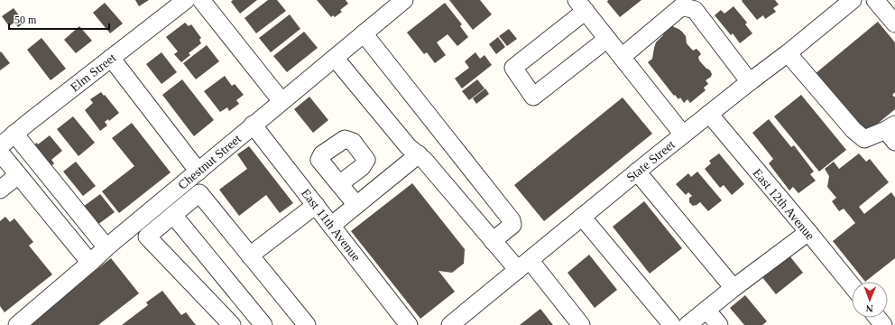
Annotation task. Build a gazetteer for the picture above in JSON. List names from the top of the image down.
{
  "streets": {
    "street": [
      "Elm Street",
      "State Street",
      "Chestnut Street",
      "East 12th Avenue",
      "East 11th Avenue"
    ]
  },
  "crossings": [
    ["State Street", "East 12th Avenue"],
    ["Chestnut Street", "East 11th Avenue"]
  ],
  "scale_bar": "50 m",
  "north": "bottom"
}
